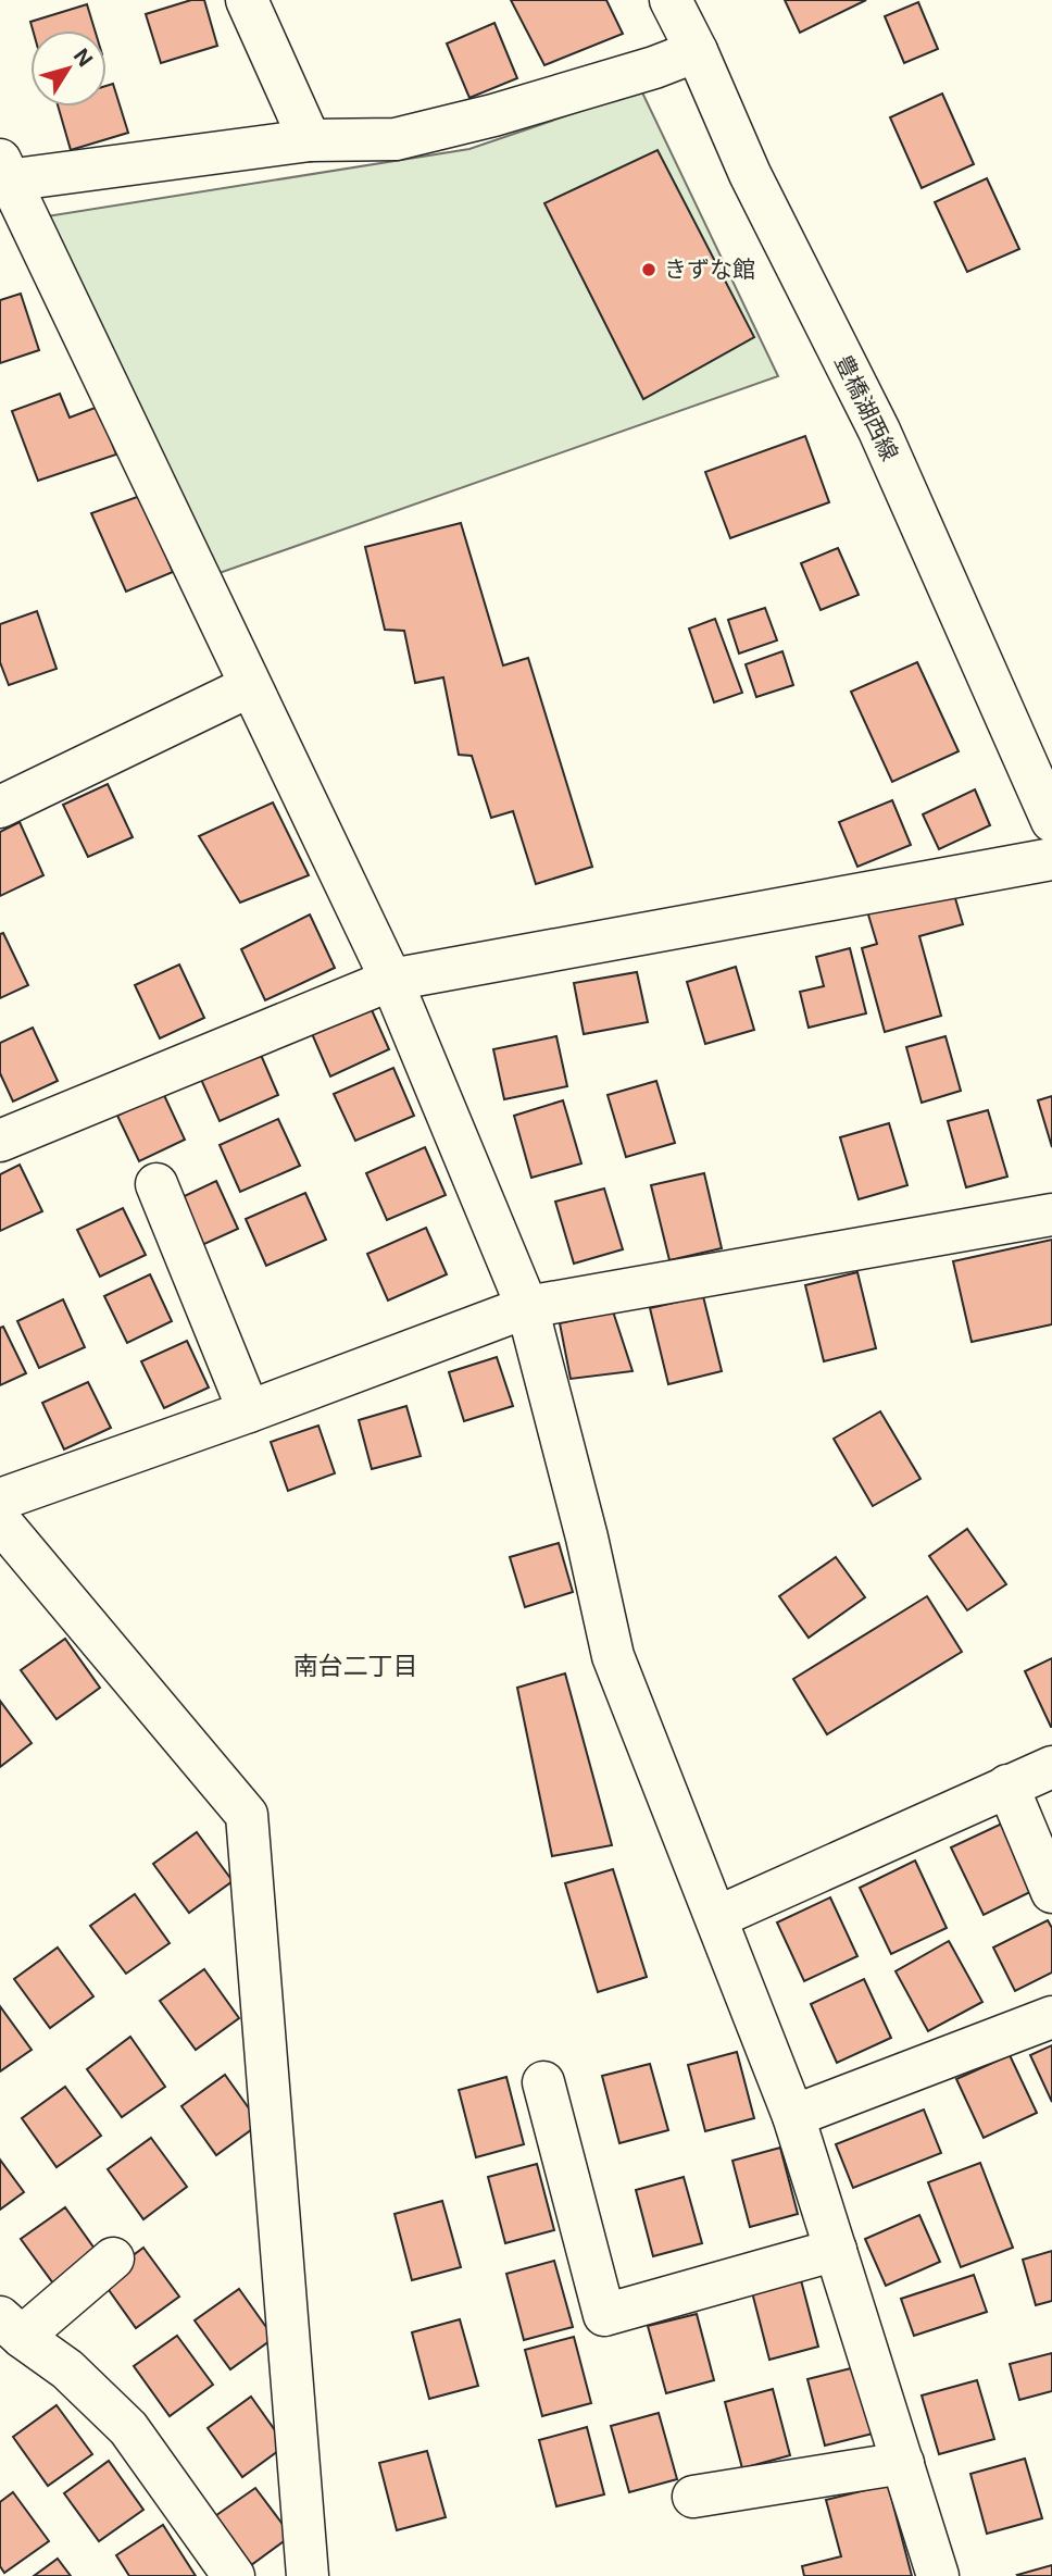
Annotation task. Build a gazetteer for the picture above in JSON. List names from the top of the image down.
{
  "streets": {
    "street": ["豊橋湖西線"]
  },
  "districts": ["南台二丁目"],
  "places": ["きずな館"],
  "north": "top right"
}
